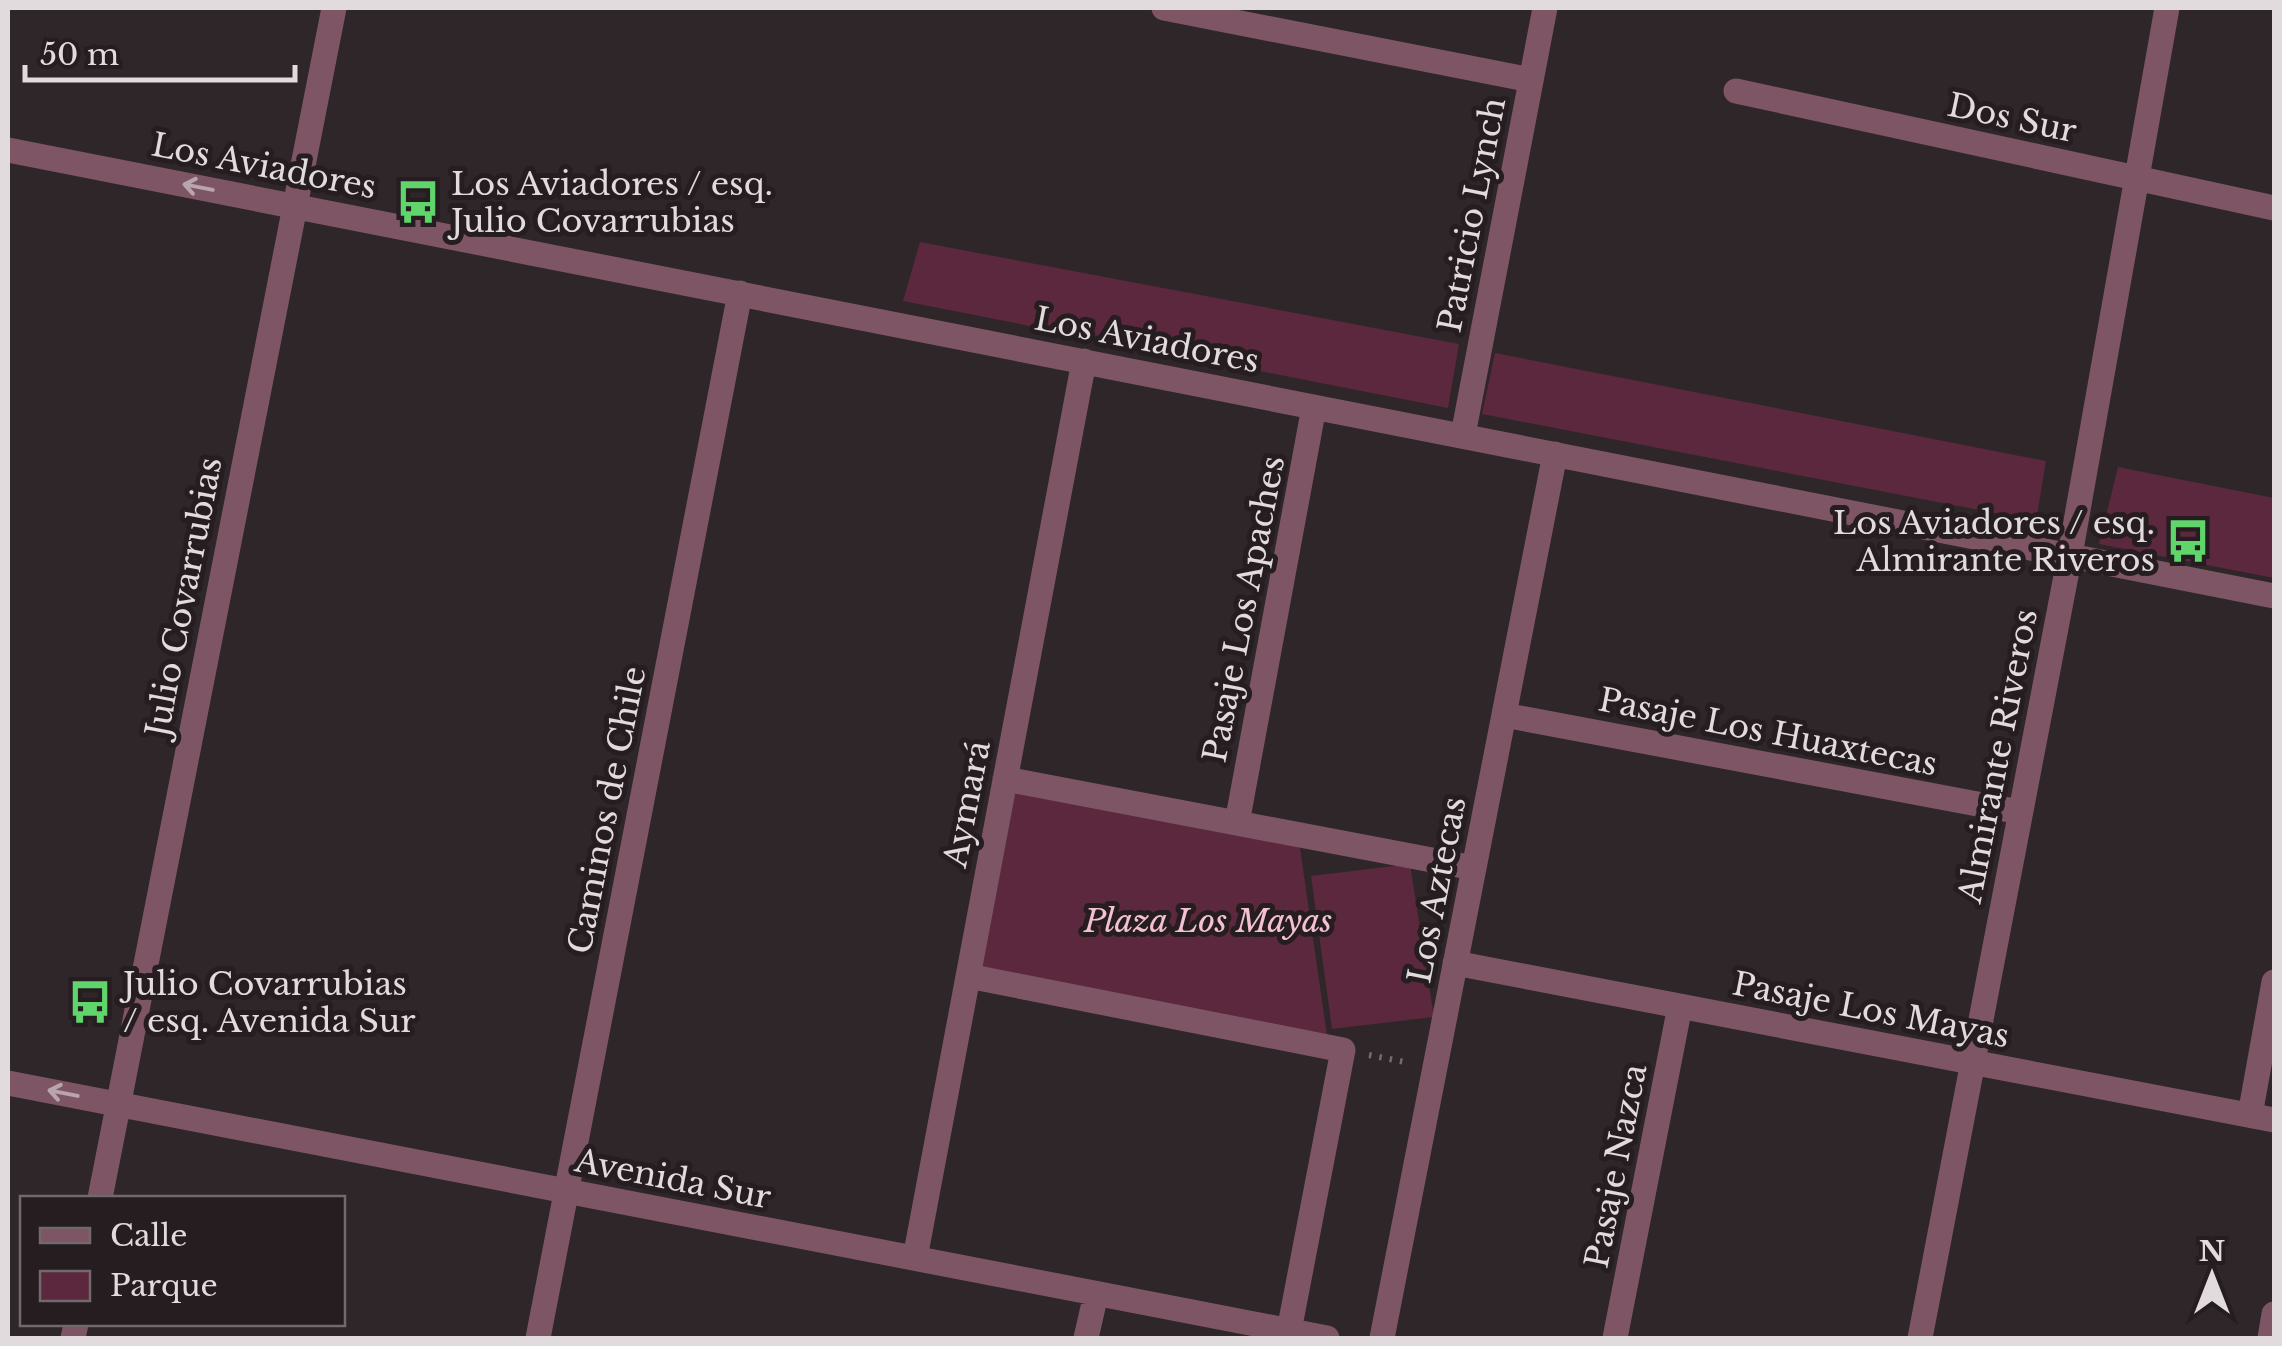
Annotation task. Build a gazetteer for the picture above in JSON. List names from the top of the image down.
{
  "streets": {
    "street": [
      "Dos Sur",
      "Los Aviadores",
      "Patricio Lynch",
      "Julio Covarrubias",
      "Pasaje Los Apaches",
      "Pasaje Los Huaxtecas",
      "Almirante Riveros",
      "Aymará",
      "Caminos de Chile",
      "Los Aztecas",
      "Pasaje Los Mayas",
      "Pasaje Nazca",
      "Avenida Sur"
    ]
  },
  "crossings": [
    ["Dos Sur", "Almirante Riveros"],
    ["Los Aviadores", "Patricio Lynch"],
    ["Los Aviadores", "Julio Covarrubias"],
    ["Los Aviadores", "Pasaje Los Apaches"],
    ["Los Aviadores", "Almirante Riveros"],
    ["Los Aviadores", "Aymará"],
    ["Los Aviadores", "Caminos de Chile"],
    ["Los Aviadores", "Los Aztecas"],
    ["Julio Covarrubias", "Avenida Sur"],
    ["Pasaje Los Huaxtecas", "Almirante Riveros"],
    ["Pasaje Los Huaxtecas", "Los Aztecas"],
    ["Almirante Riveros", "Pasaje Los Mayas"],
    ["Aymará", "Avenida Sur"],
    ["Caminos de Chile", "Avenida Sur"],
    ["Los Aztecas", "Pasaje Los Mayas"],
    ["Pasaje Los Mayas", "Pasaje Nazca"]
  ],
  "parks": ["Plaza Los Mayas"],
  "places": {
    "bus stop": ["Los Aviadores / esq. Julio Covarrubias", "Los Aviadores / esq. Almirante Riveros", "Julio Covarrubias / esq. Avenida Sur"]
  },
  "legend": ["Calle", "Parque"],
  "scale_bar": "50 m",
  "north": "top"
}
